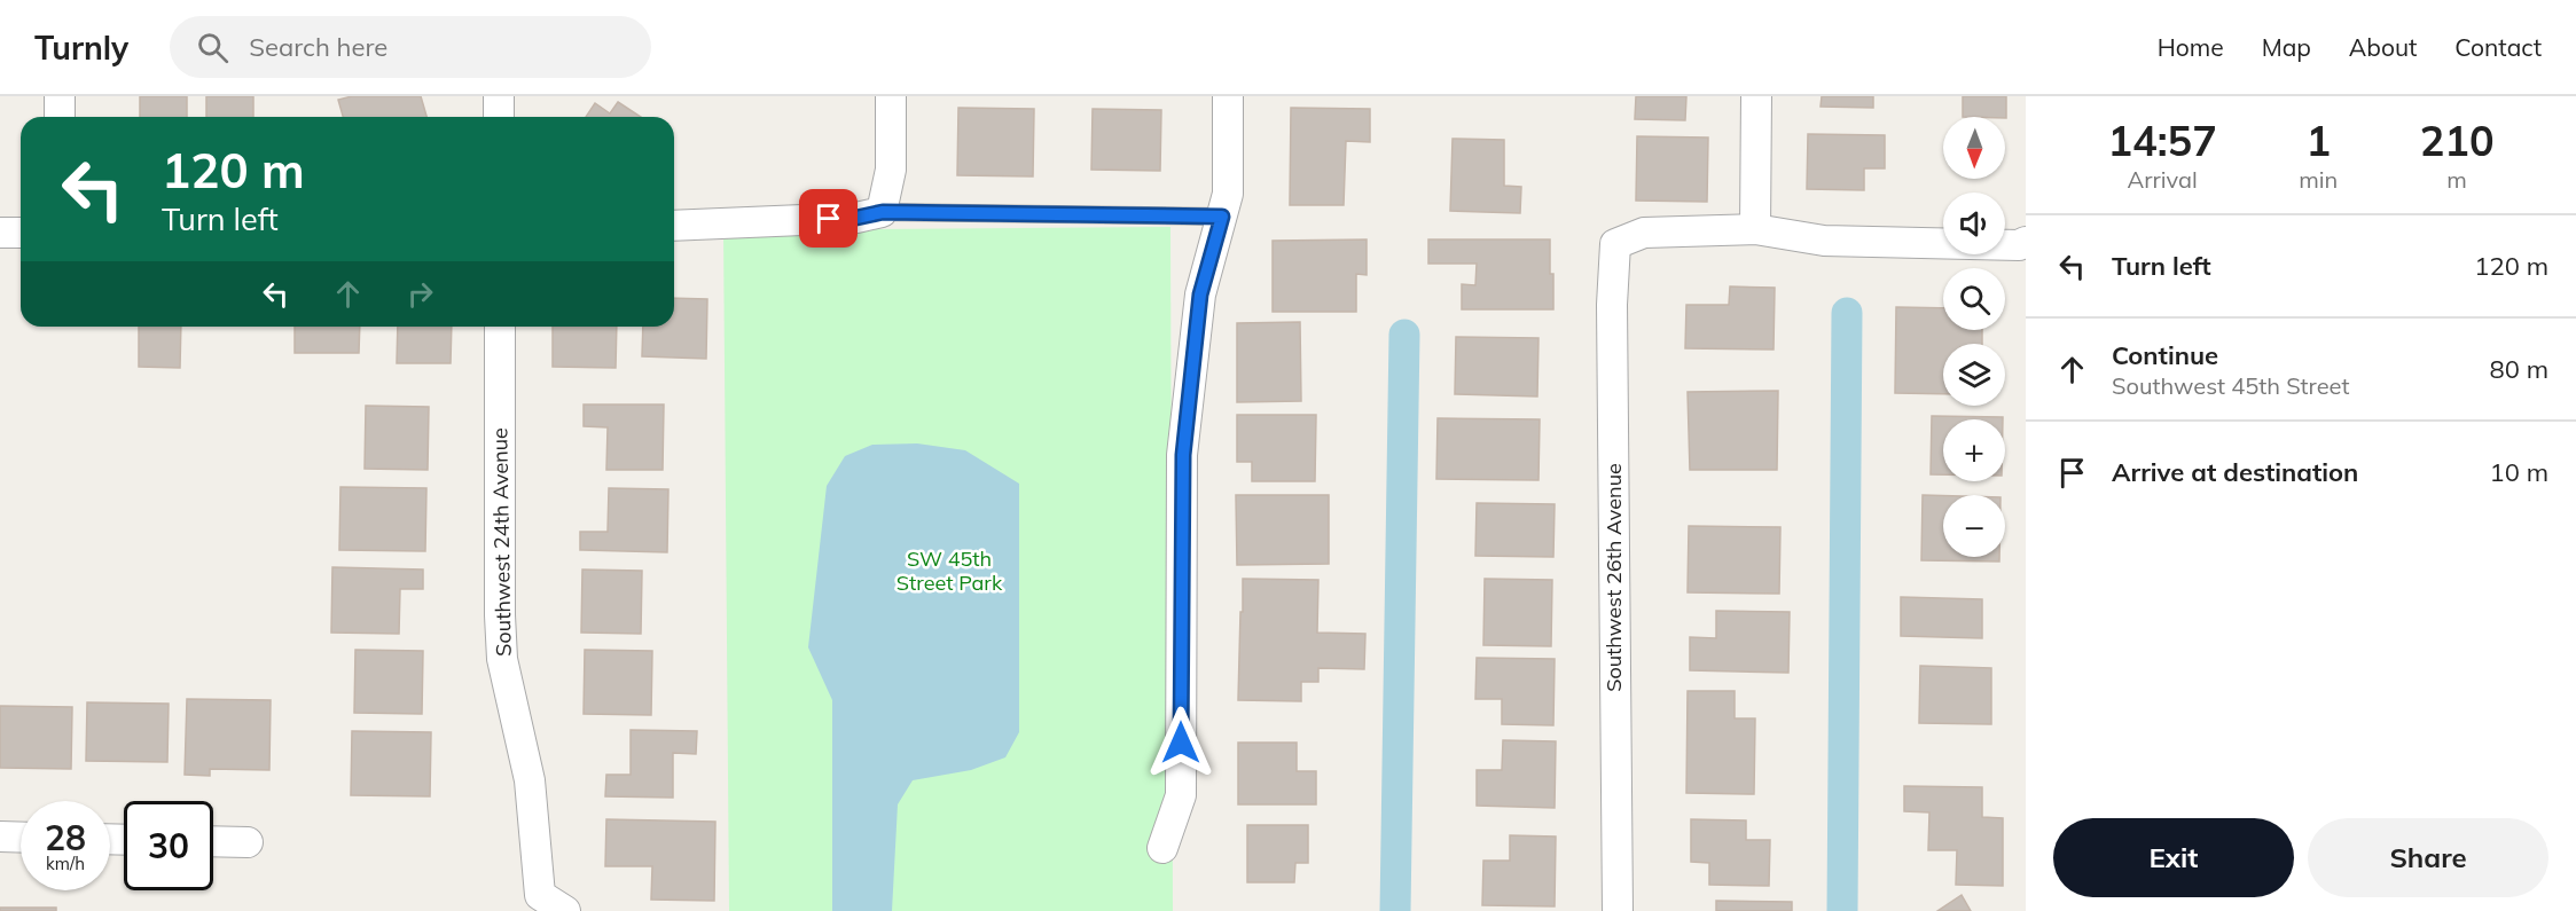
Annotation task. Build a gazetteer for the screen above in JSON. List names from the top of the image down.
{
  "streets": {
    "street": ["Southwest 24th Avenue", "Southwest 26th Avenue"]
  },
  "parks": ["SW 45th Street Park"],
  "north": "bottom",
  "page": {
    "header": "Turnly",
    "search": "Search here",
    "nav": [
      "Home",
      "Map",
      "About",
      "Contact"
    ],
    "eta": [
      "14:57",
      "Arrival",
      "1",
      "min",
      "210",
      "m"
    ],
    "map_buttons": ["+", "−"],
    "turn": ["120 m", "Turn left"],
    "list": [
      {
        "name": "Turn left",
        "value": "120 m"
      },
      {
        "name": "Continue",
        "note": "Southwest 45th Street",
        "value": "80 m"
      },
      {
        "name": "Arrive at destination",
        "value": "10 m"
      }
    ],
    "speed": "28 km/h",
    "limit": "30",
    "buttons": ["Exit", "Share"]
  }
}
